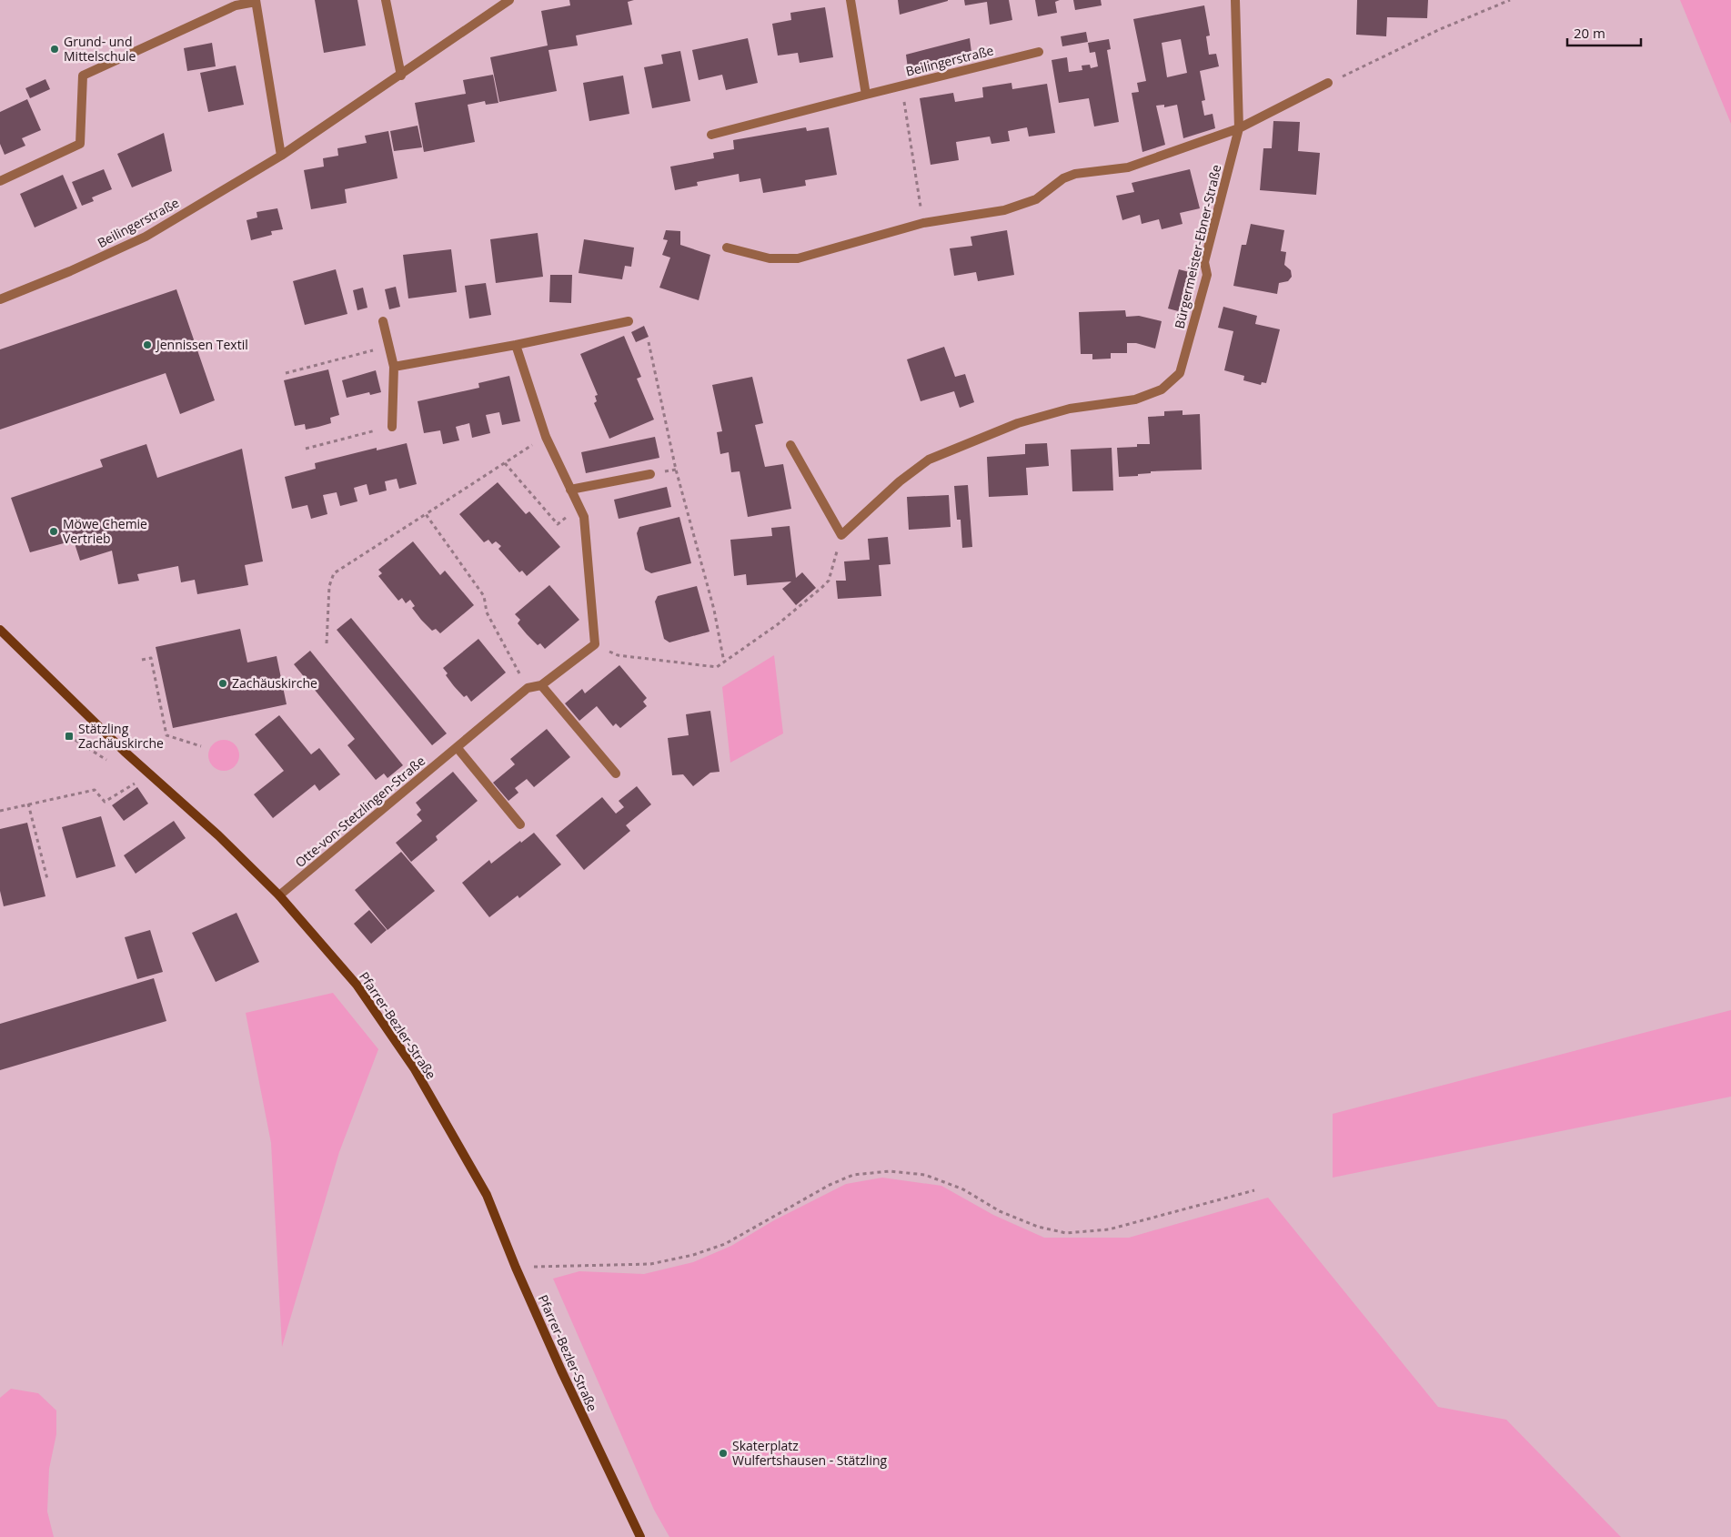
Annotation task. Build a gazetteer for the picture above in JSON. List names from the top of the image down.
{
  "streets": {
    "street": [
      "Beilingerstraße",
      "Bürgermeister-Ebner-Straße",
      "Otte-von-Stetzlingen-Straße",
      "Pfarrer-Bezler-Straße"
    ]
  },
  "crossings": [
    ["Otte-von-Stetzlingen-Straße", "Pfarrer-Bezler-Straße"]
  ],
  "places": {
    "other": [
      "Grund- und Mittelschule",
      "Jennissen Textil",
      "Möwe Chemie Vertrieb",
      "Zachäuskirche",
      "Skaterplatz Wulfertshausen - Stätzling"
    ],
    "transit": ["Stätzling Zachäuskirche"]
  },
  "scale_bar": "20 m"
}
